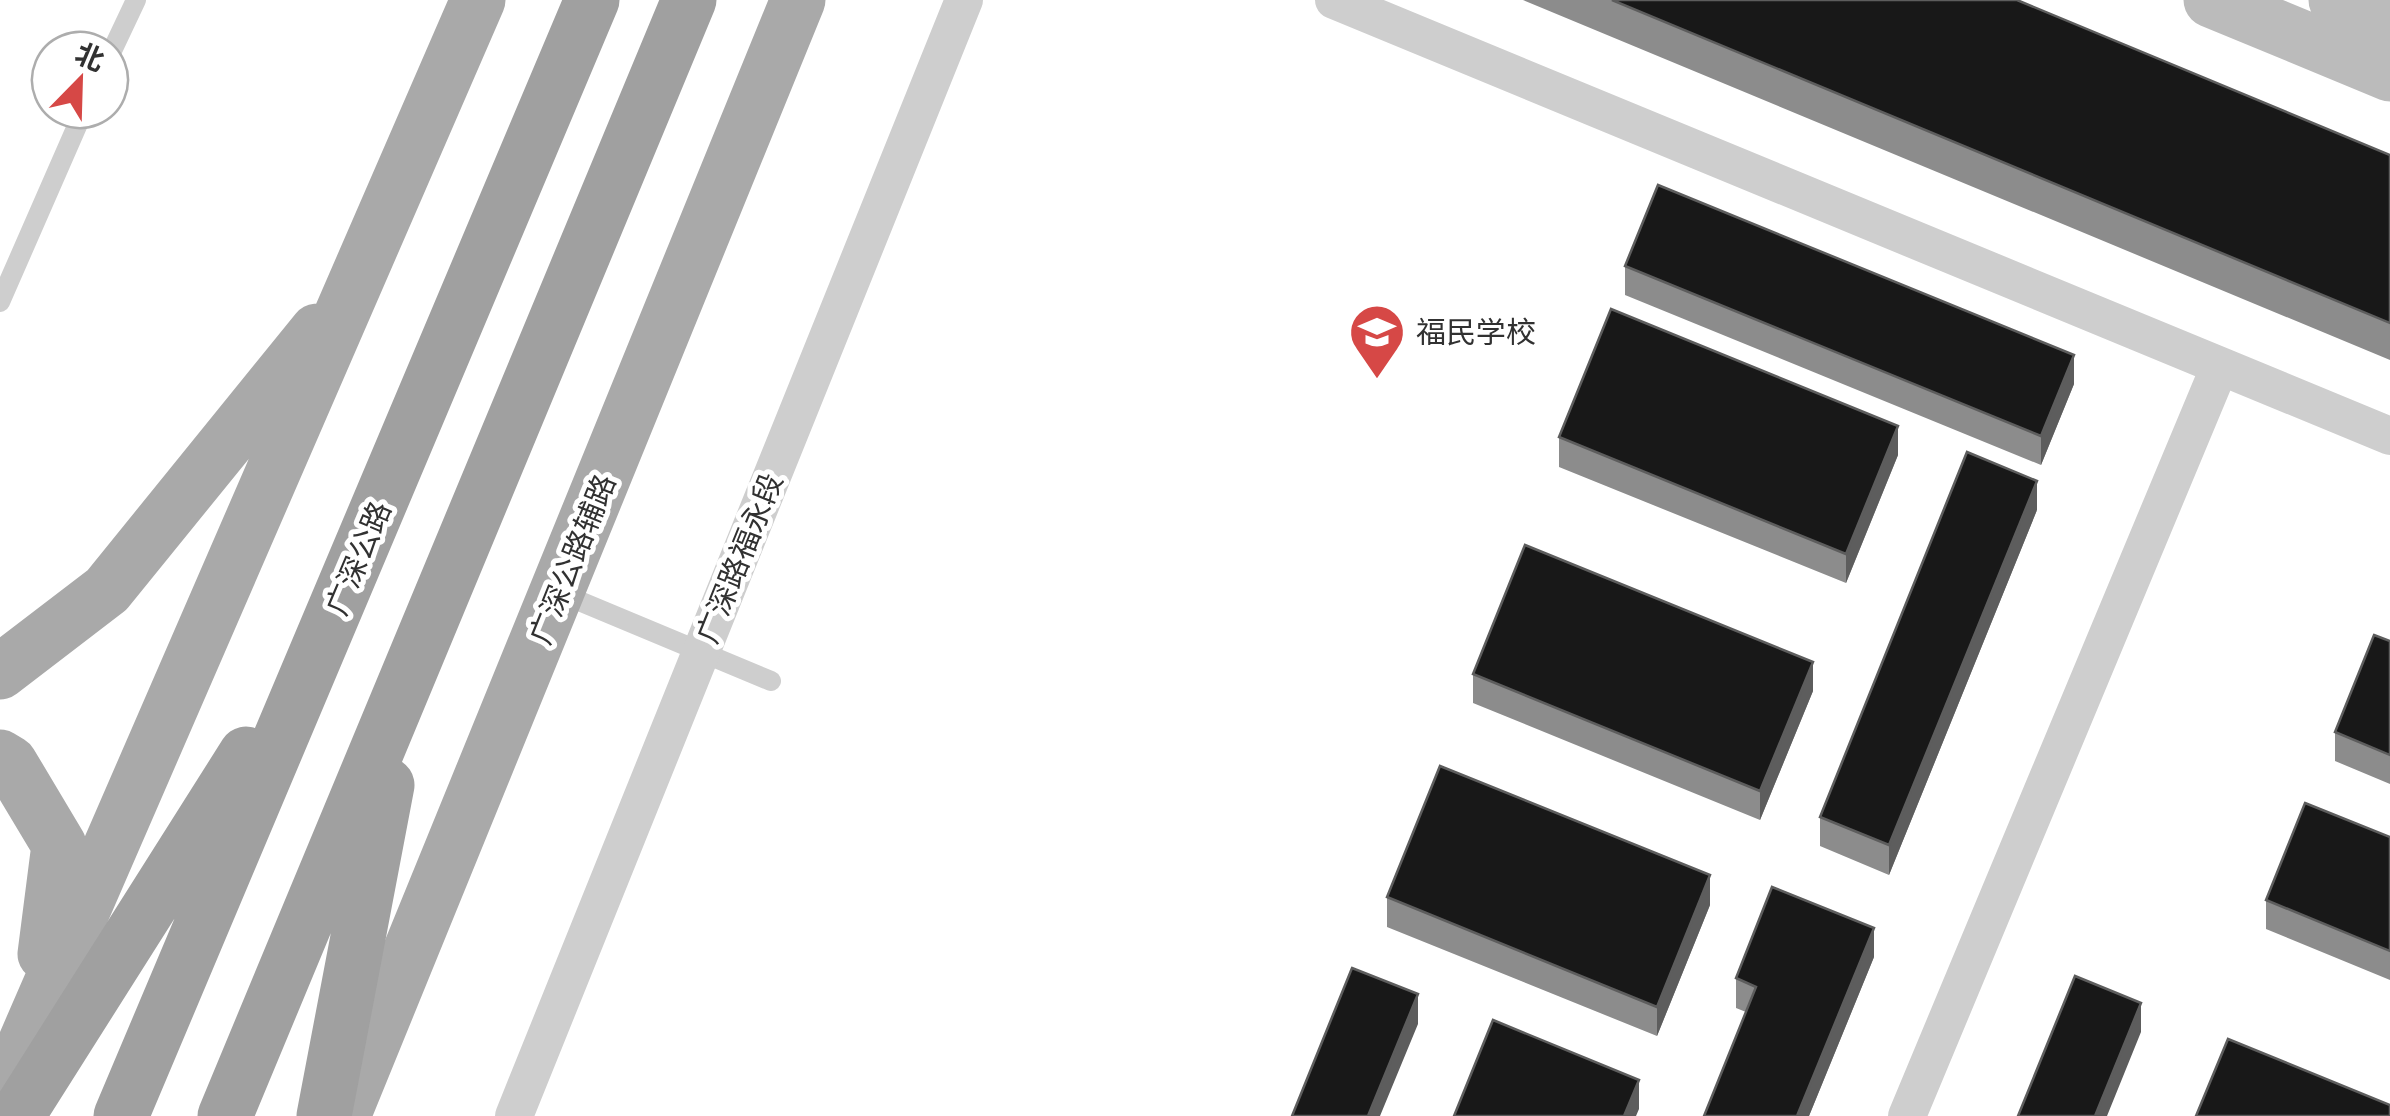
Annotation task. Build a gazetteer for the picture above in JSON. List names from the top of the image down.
{
  "streets": {
    "highway": ["广深公路"],
    "main road": ["广深公路辅路"],
    "street": ["广深路福永段"]
  },
  "places": {
    "school or university": ["福民学校"]
  },
  "north": "top right"
}
